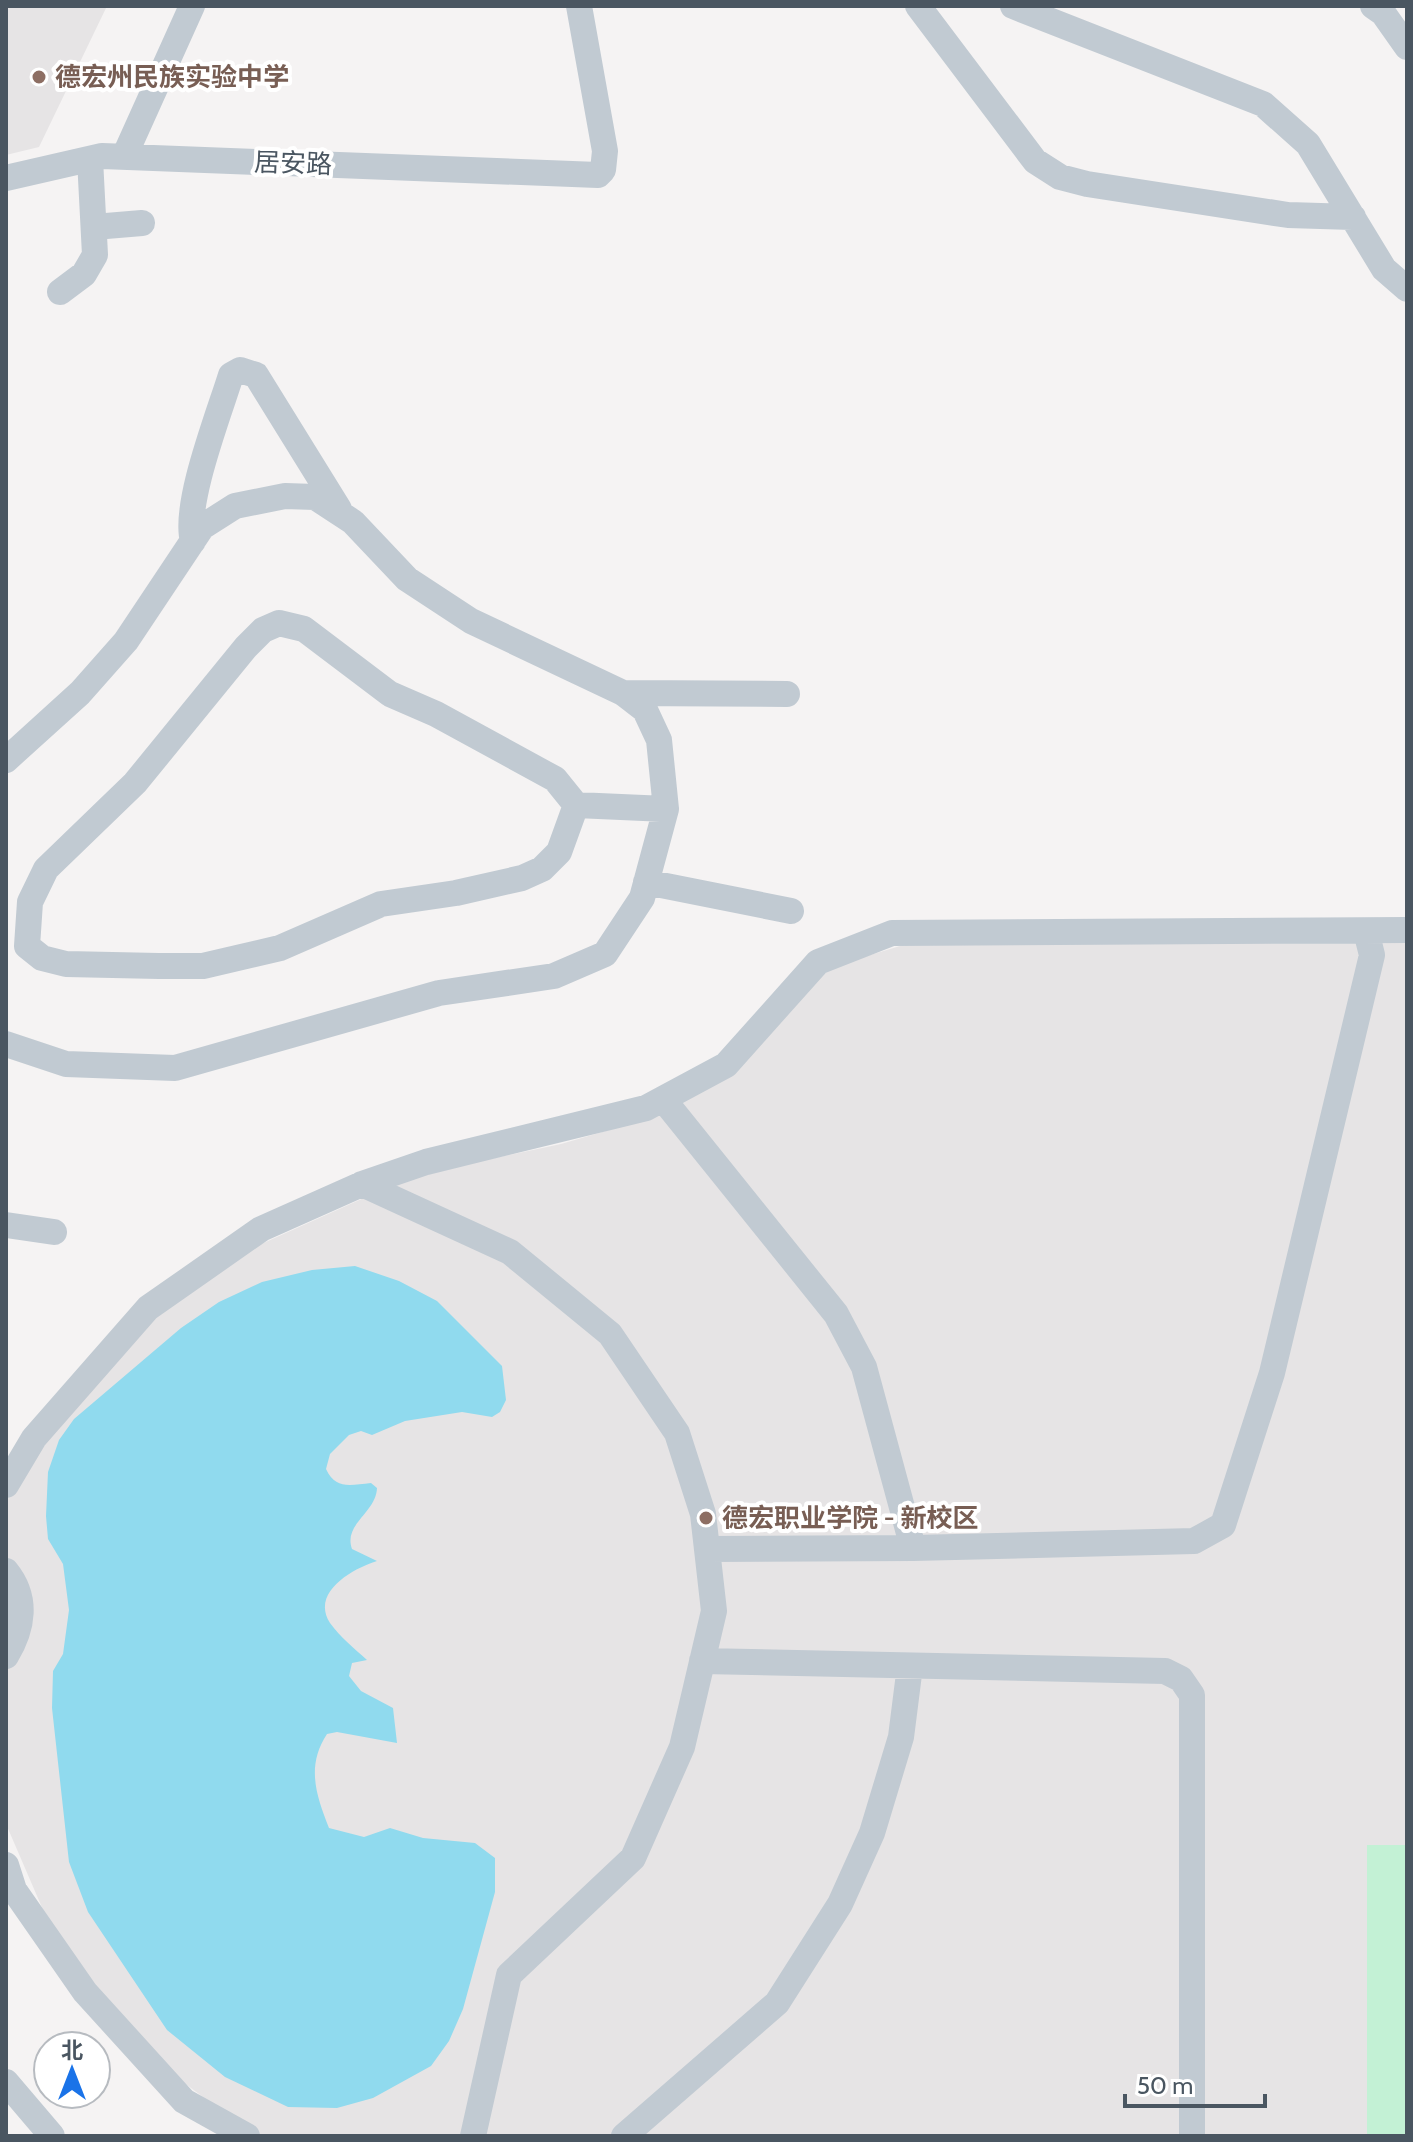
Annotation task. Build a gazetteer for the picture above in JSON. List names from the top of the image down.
{
  "streets": {
    "street": ["居安路"]
  },
  "places": ["德宏州民族实验中学", "德宏职业学院 - 新校区"],
  "scale_bar": "50 m",
  "north": "top"
}
